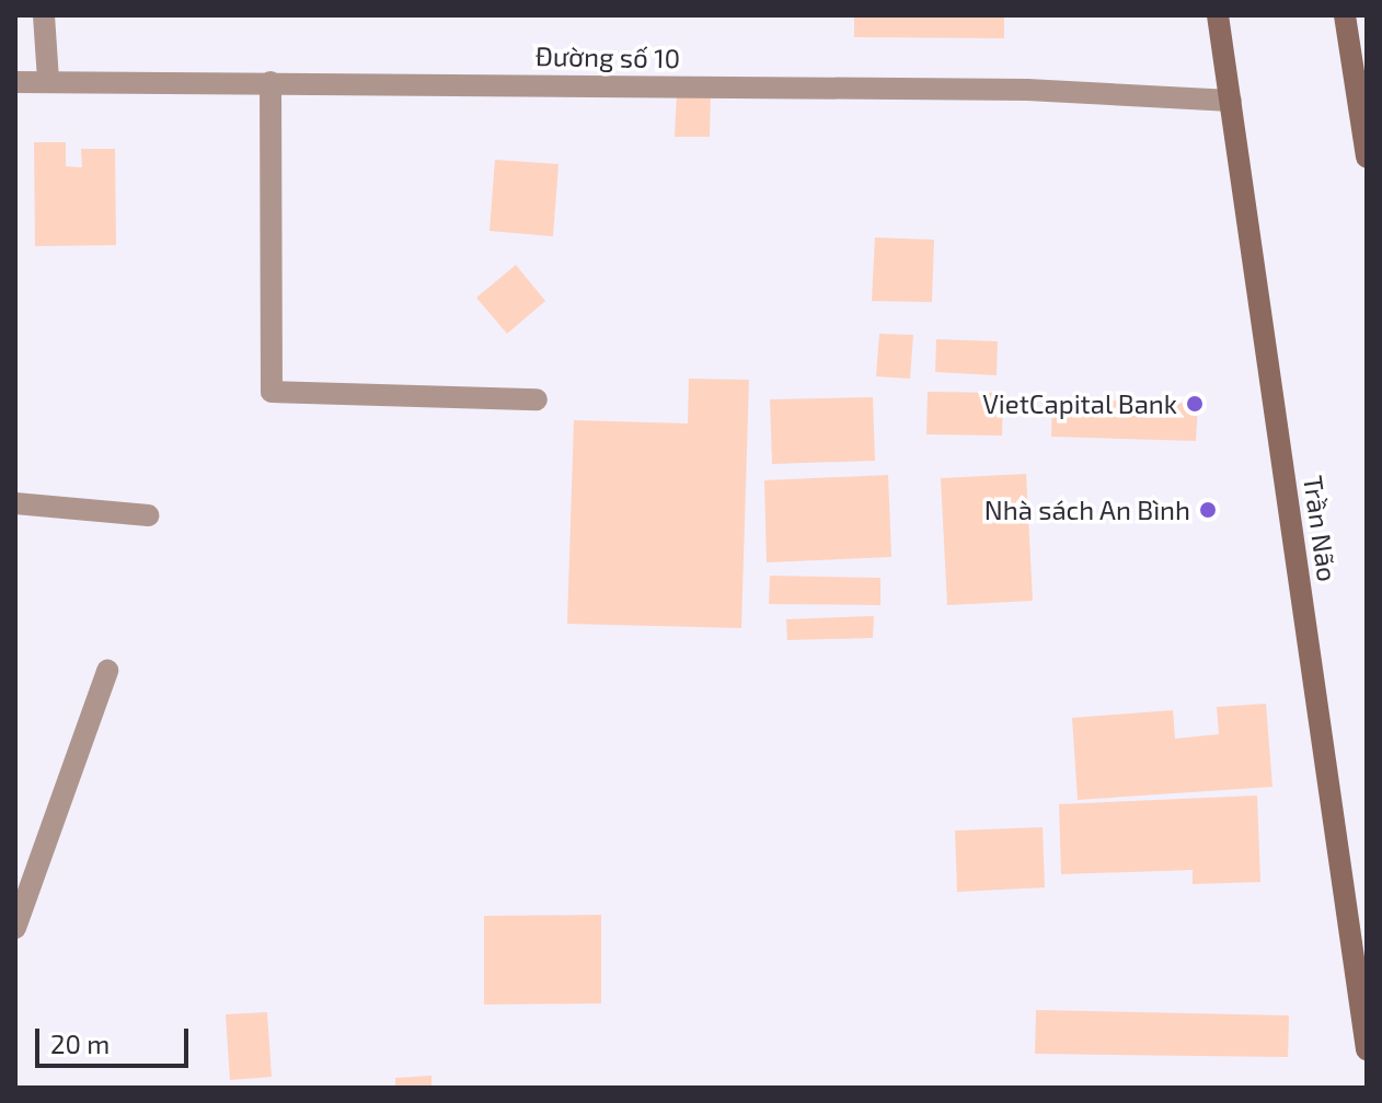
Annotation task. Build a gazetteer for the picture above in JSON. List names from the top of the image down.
{
  "streets": {
    "main road": ["Trần Não"],
    "street": ["Đường số 10"]
  },
  "crossings": [
    ["Đường số 10", "Trần Não"]
  ],
  "places": ["VietCapital Bank", "Nhà sách An Bình"],
  "scale_bar": "20 m"
}
